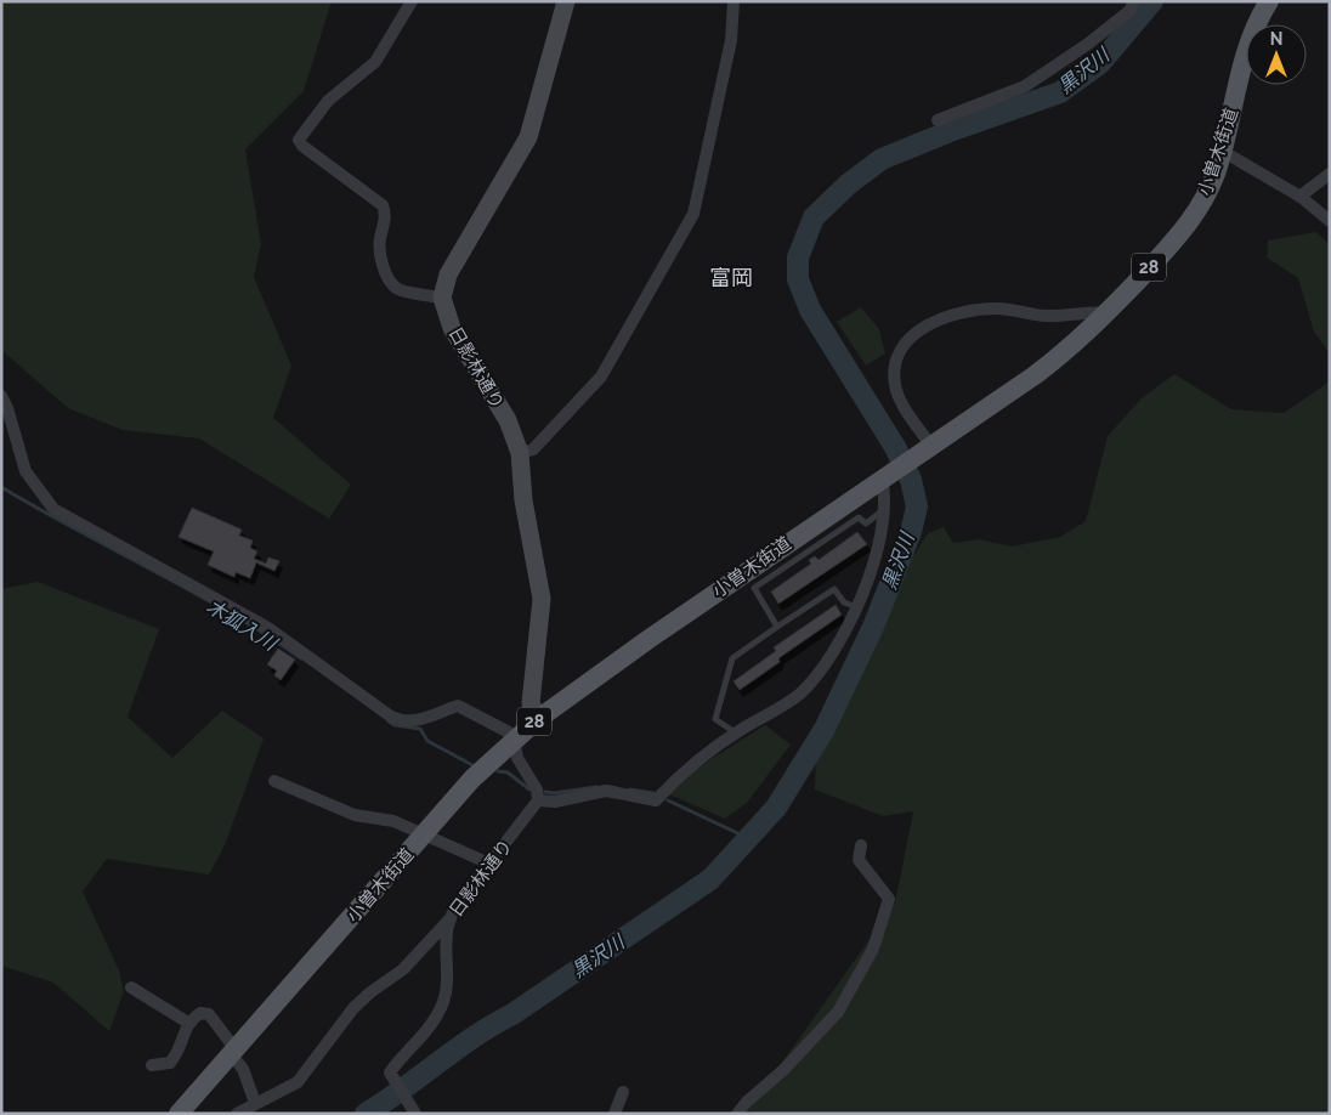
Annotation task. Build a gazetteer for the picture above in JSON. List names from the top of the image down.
{
  "streets": {
    "main road": ["小曽木街道", "28"],
    "street": ["日影林通り"]
  },
  "crossings": [
    ["小曽木街道", "日影林通り"]
  ],
  "districts": ["富岡"],
  "water": ["黒沢川", "木狐入川"],
  "north": "top"
}
